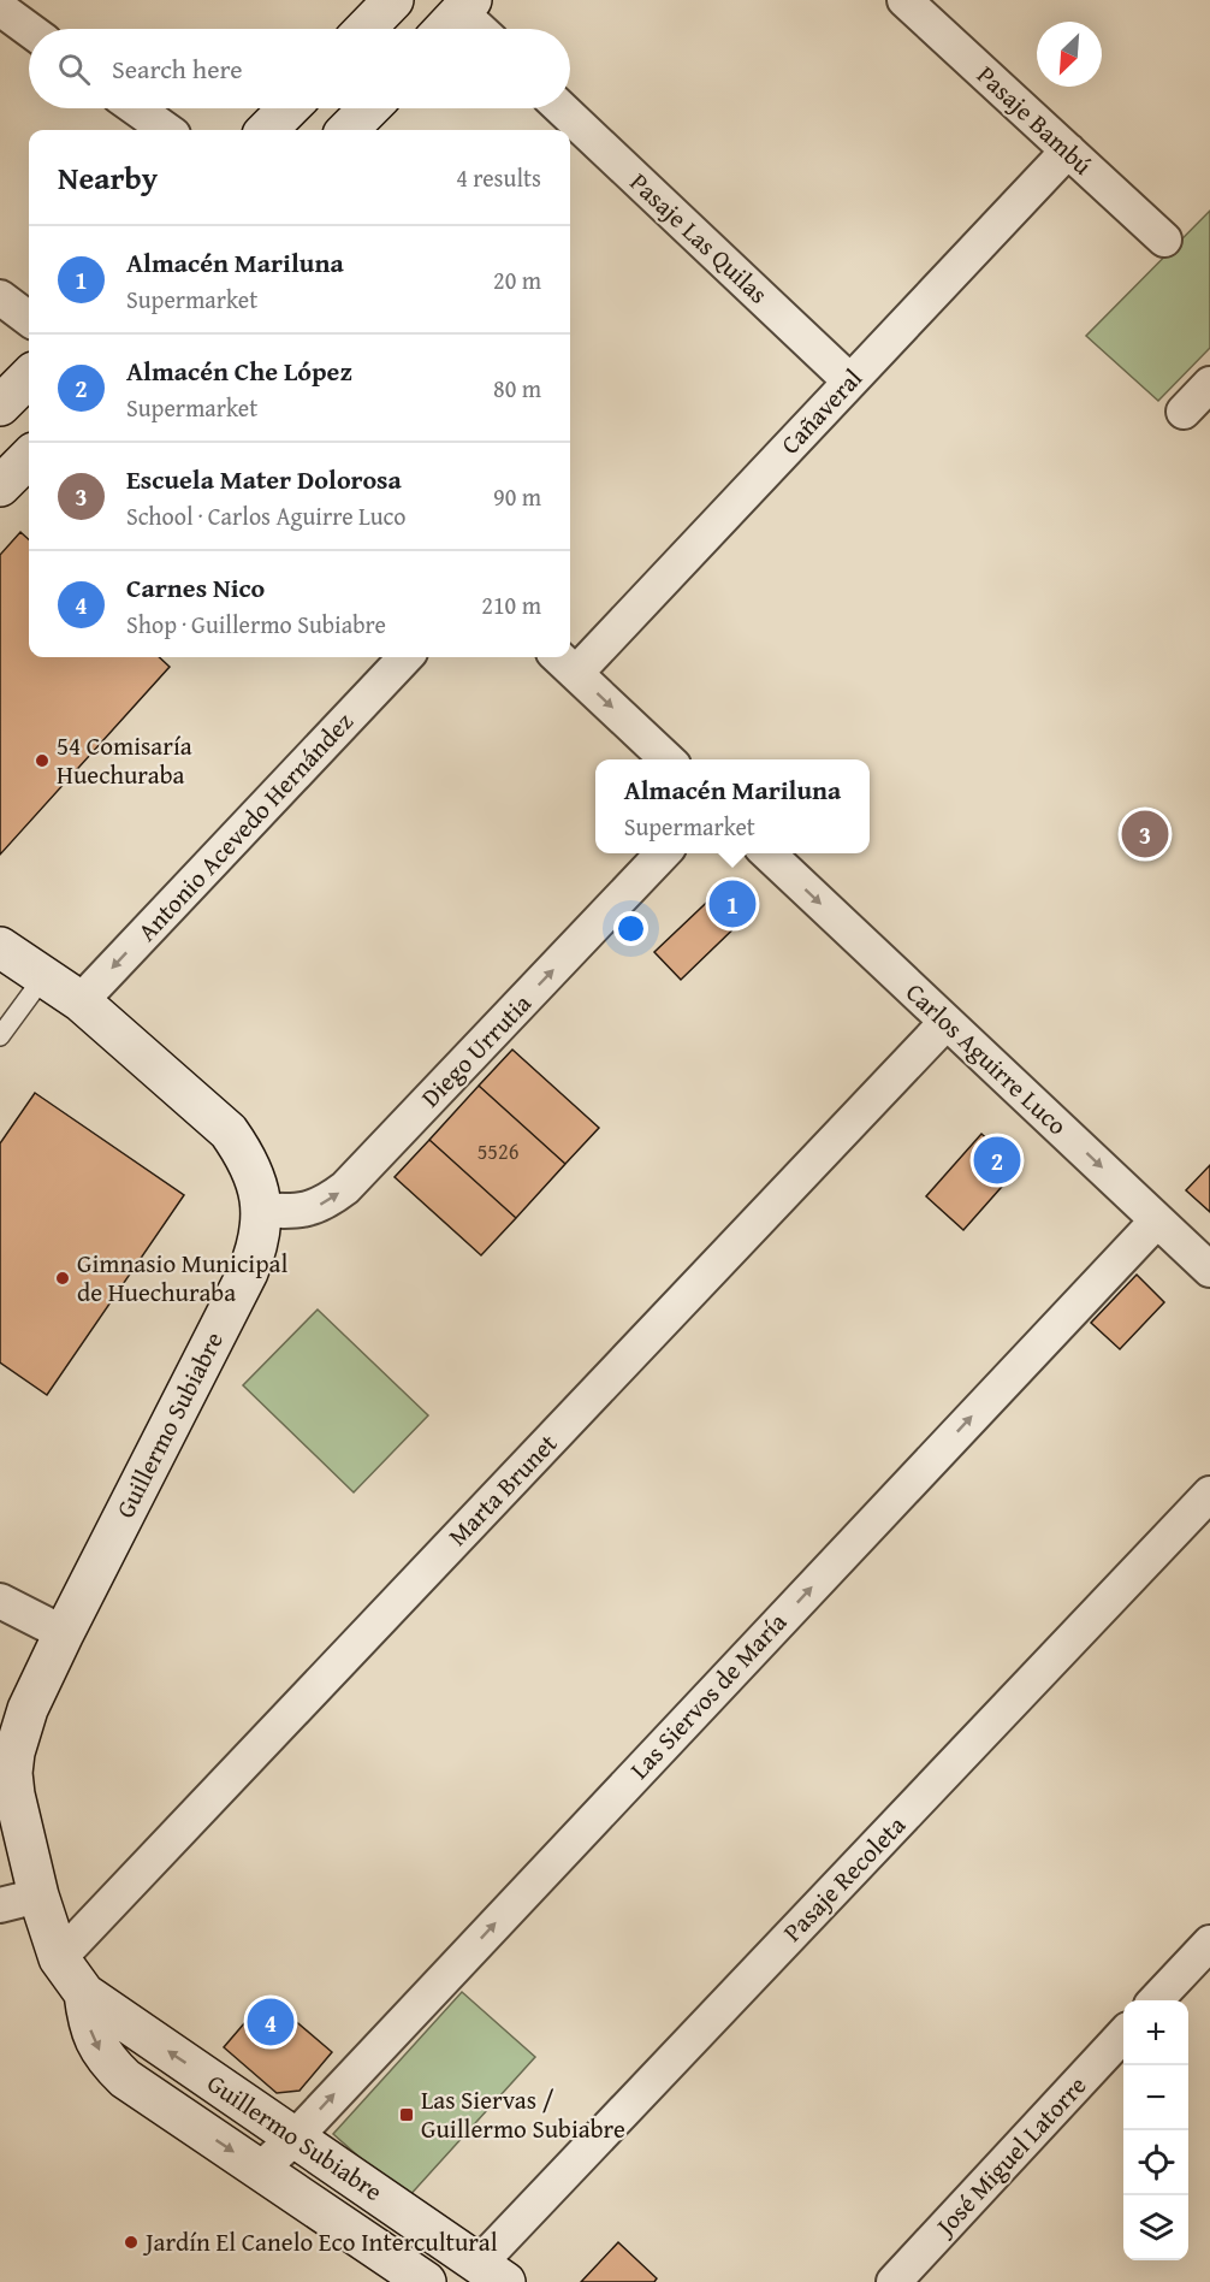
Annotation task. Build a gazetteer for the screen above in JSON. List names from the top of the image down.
{
  "streets": {
    "street": [
      "Pasaje Bambú",
      "Pasaje Las Quilas",
      "Cañaveral",
      "Antonio Acevedo Hernández",
      "Diego Urrutia",
      "Carlos Aguirre Luco",
      "Guillermo Subiabre",
      "Marta Brunet",
      "Las Siervos de María",
      "Pasaje Recoleta",
      "José Miguel Latorre"
    ]
  },
  "crossings": [
    ["Pasaje Bambú", "Cañaveral"],
    ["Pasaje Las Quilas", "Cañaveral"],
    ["Antonio Acevedo Hernández", "Guillermo Subiabre"],
    ["Diego Urrutia", "Guillermo Subiabre"],
    ["Carlos Aguirre Luco", "Marta Brunet"],
    ["Carlos Aguirre Luco", "Las Siervos de María"],
    ["Guillermo Subiabre", "Marta Brunet"],
    ["Guillermo Subiabre", "Las Siervos de María"],
    ["Guillermo Subiabre", "Pasaje Recoleta"]
  ],
  "one_way": [
    "Antonio Acevedo Hernández",
    "Diego Urrutia",
    "Carlos Aguirre Luco",
    "Las Siervos de María"
  ],
  "places": {
    "other": ["54 Comisaría Huechuraba", "Gimnasio Municipal de Huechuraba", "Jardín El Canelo Eco Intercultural"],
    "transit": ["Las Siervas / Guillermo Subiabre"]
  },
  "house_numbers": ["5526"],
  "north": "bottom left",
  "page": {
    "search": "Search here",
    "heading": ["Nearby", "4 results"],
    "list": [
      {
        "mark": "1",
        "name": "Almacén Mariluna",
        "note": "Supermarket",
        "value": "20 m"
      },
      {
        "mark": "2",
        "name": "Almacén Che López",
        "note": "Supermarket",
        "value": "80 m"
      },
      {
        "mark": "3",
        "name": "Escuela Mater Dolorosa",
        "note": "School · Carlos Aguirre Luco",
        "value": "90 m"
      },
      {
        "mark": "4",
        "name": "Carnes Nico",
        "note": "Shop · Guillermo Subiabre",
        "value": "210 m"
      }
    ],
    "popup": ["Almacén Mariluna", "Supermarket"],
    "pins": [
      "3",
      "1",
      "2",
      "4"
    ],
    "map_buttons": ["+", "−"]
  }
}
